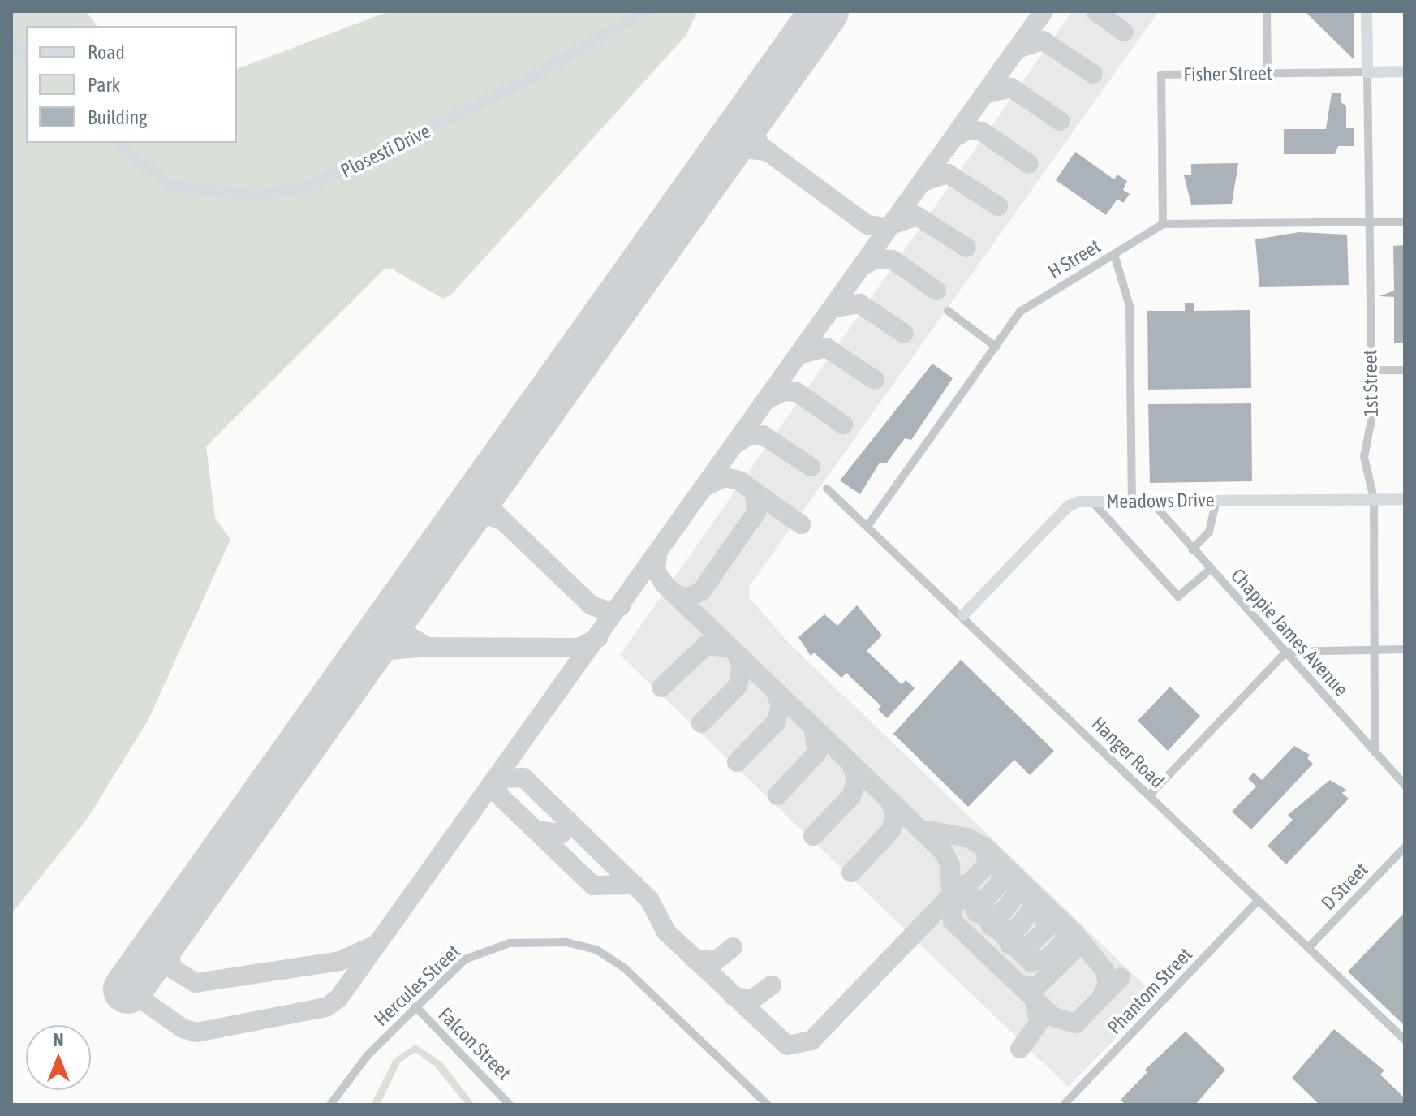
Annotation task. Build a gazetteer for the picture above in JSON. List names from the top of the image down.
{
  "streets": {
    "street": [
      "Fisher Street",
      "Plosesti Drive",
      "H Street",
      "1st Street",
      "Meadows Drive",
      "Chappie James Avenue",
      "Hanger Road",
      "D Street",
      "Hercules Street",
      "Phantom Street",
      "Falcon Street"
    ]
  },
  "crossings": [
    ["Fisher Street", "H Street"],
    ["Fisher Street", "1st Street"],
    ["H Street", "Hanger Road"],
    ["1st Street", "Meadows Drive"],
    ["1st Street", "Chappie James Avenue"],
    ["Meadows Drive", "Chappie James Avenue"],
    ["Meadows Drive", "Hanger Road"],
    ["Hanger Road", "D Street"],
    ["Hanger Road", "Phantom Street"],
    ["Hercules Street", "Falcon Street"]
  ],
  "legend": ["Road", "Park", "Building"],
  "north": "top"
}
